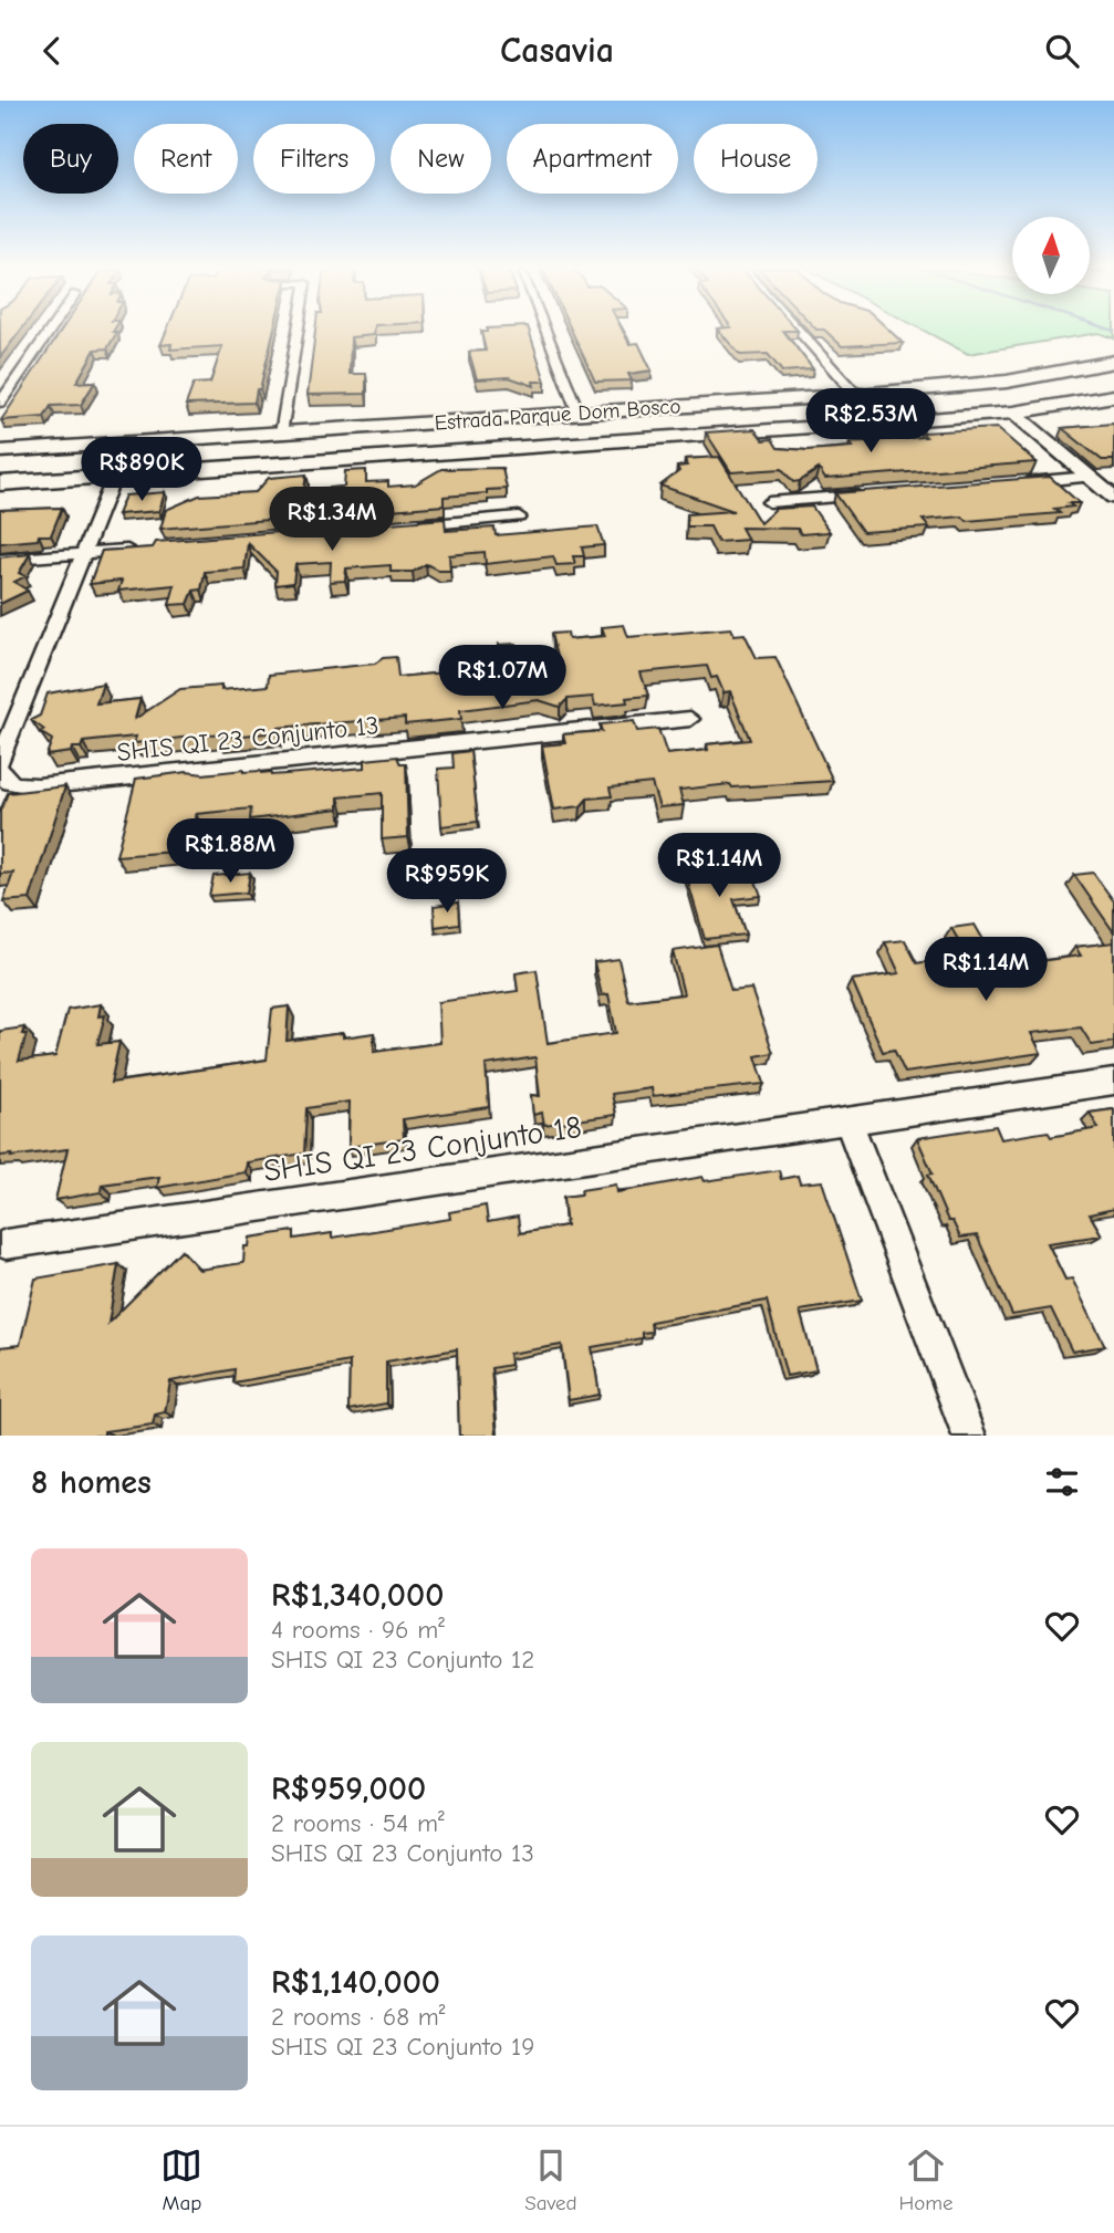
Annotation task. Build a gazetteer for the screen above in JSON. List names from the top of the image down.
{
  "streets": {
    "main road": ["Estrada Parque Dom Bosco"],
    "street": ["SHIS QI 23 Conjunto 13", "SHIS QI 23 Conjunto 18"]
  },
  "north": "top",
  "page": {
    "header": "Casavia",
    "chip": [
      "Buy",
      "Rent",
      "Filters",
      "New",
      "Apartment",
      "House"
    ],
    "price": [
      "R$2.53M",
      "R$890K",
      "R$1.34M",
      "R$1.07M",
      "R$1.88M",
      "R$1.14M",
      "R$959K",
      "R$1.14M"
    ],
    "heading": "8 homes",
    "list": [
      {
        "name": "R$1,340,000",
        "note": "4 rooms · 96 m² · SHIS QI 23 Conjunto 12"
      },
      {
        "name": "R$959,000",
        "note": "2 rooms · 54 m² · SHIS QI 23 Conjunto 13"
      },
      {
        "name": "R$1,140,000",
        "note": "2 rooms · 68 m² · SHIS QI 23 Conjunto 19"
      }
    ],
    "tabs": ["Map", "Saved", "Home"]
  }
}
